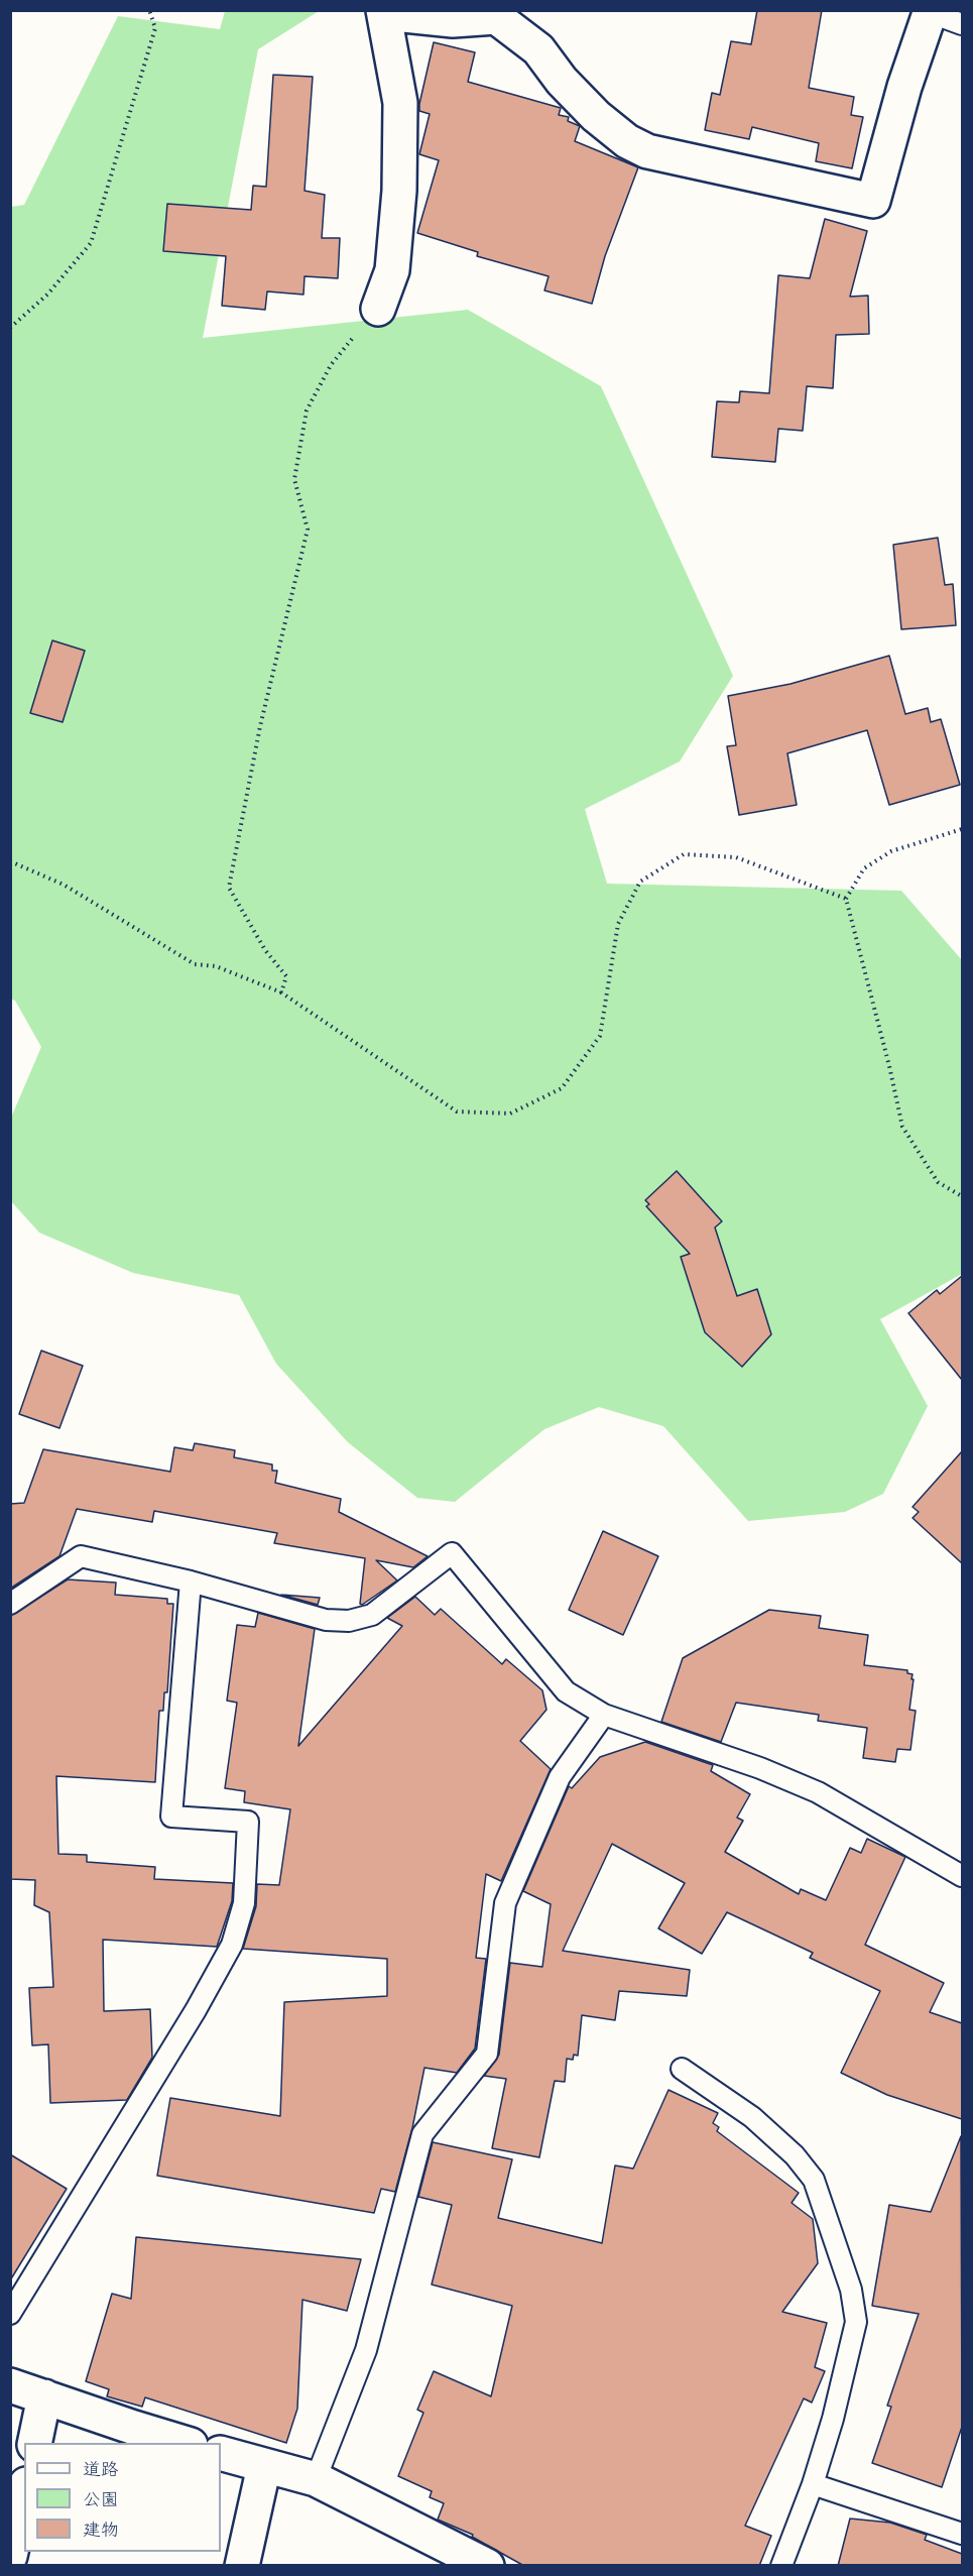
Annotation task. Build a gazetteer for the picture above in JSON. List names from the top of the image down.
{
  "legend": ["道路", "公園", "建物"]
}
